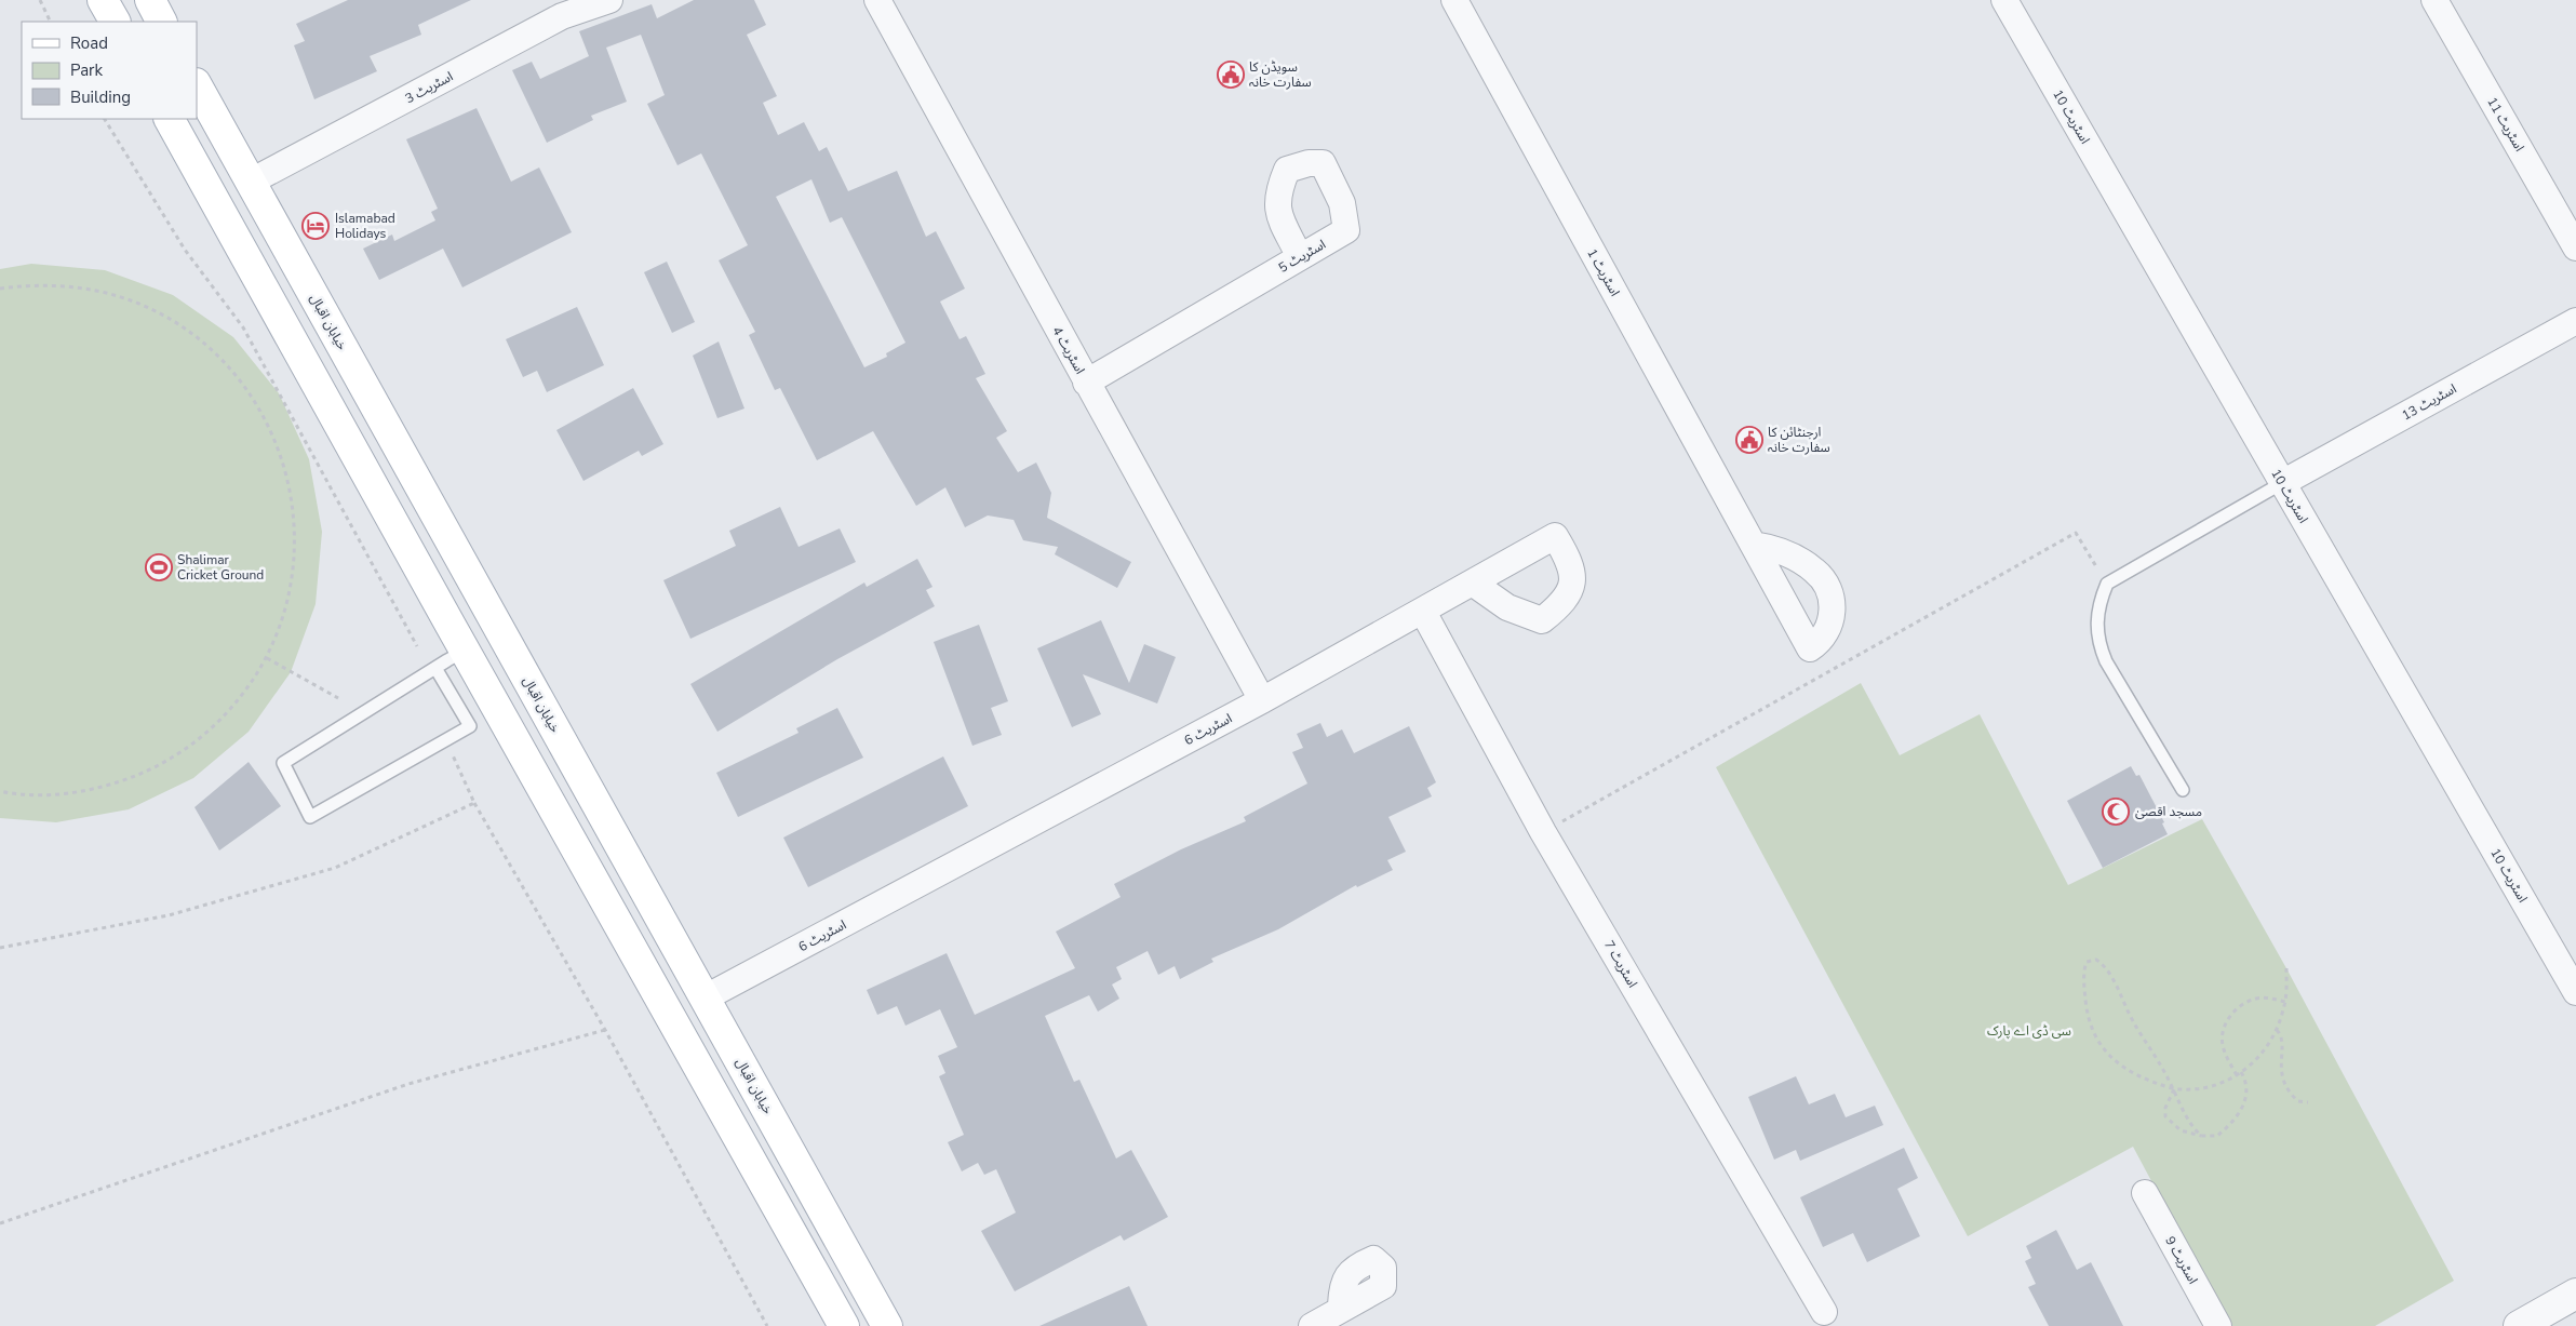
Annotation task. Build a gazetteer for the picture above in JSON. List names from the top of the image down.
{
  "streets": {
    "main road": ["خیابان اقبال"],
    "street": [
      "اسٹریٹ 3",
      "اسٹریٹ 10",
      "اسٹریٹ 11",
      "اسٹریٹ 5",
      "اسٹریٹ 1",
      "اسٹریٹ 4",
      "اسٹریٹ 13",
      "اسٹریٹ 6",
      "اسٹریٹ 7",
      "اسٹریٹ 9"
    ]
  },
  "crossings": [
    ["اسٹریٹ 3", "خیابان اقبال"],
    ["اسٹریٹ 10", "اسٹریٹ 13"],
    ["اسٹریٹ 5", "اسٹریٹ 4"],
    ["خیابان اقبال", "اسٹریٹ 6"],
    ["اسٹریٹ 4", "اسٹریٹ 6"],
    ["اسٹریٹ 6", "اسٹریٹ 7"]
  ],
  "parks": ["سی ڈی اے پارک"],
  "places": {
    "public building": ["سویڈن کا سفارت خانہ", "ارجنٹائن کا سفارت خانہ"],
    "hotel": ["Islamabad Holidays"],
    "sports": ["Shalimar Cricket Ground"],
    "mosque": ["مسجد اقصیٰ"]
  },
  "legend": ["Road", "Park", "Building"]
}
